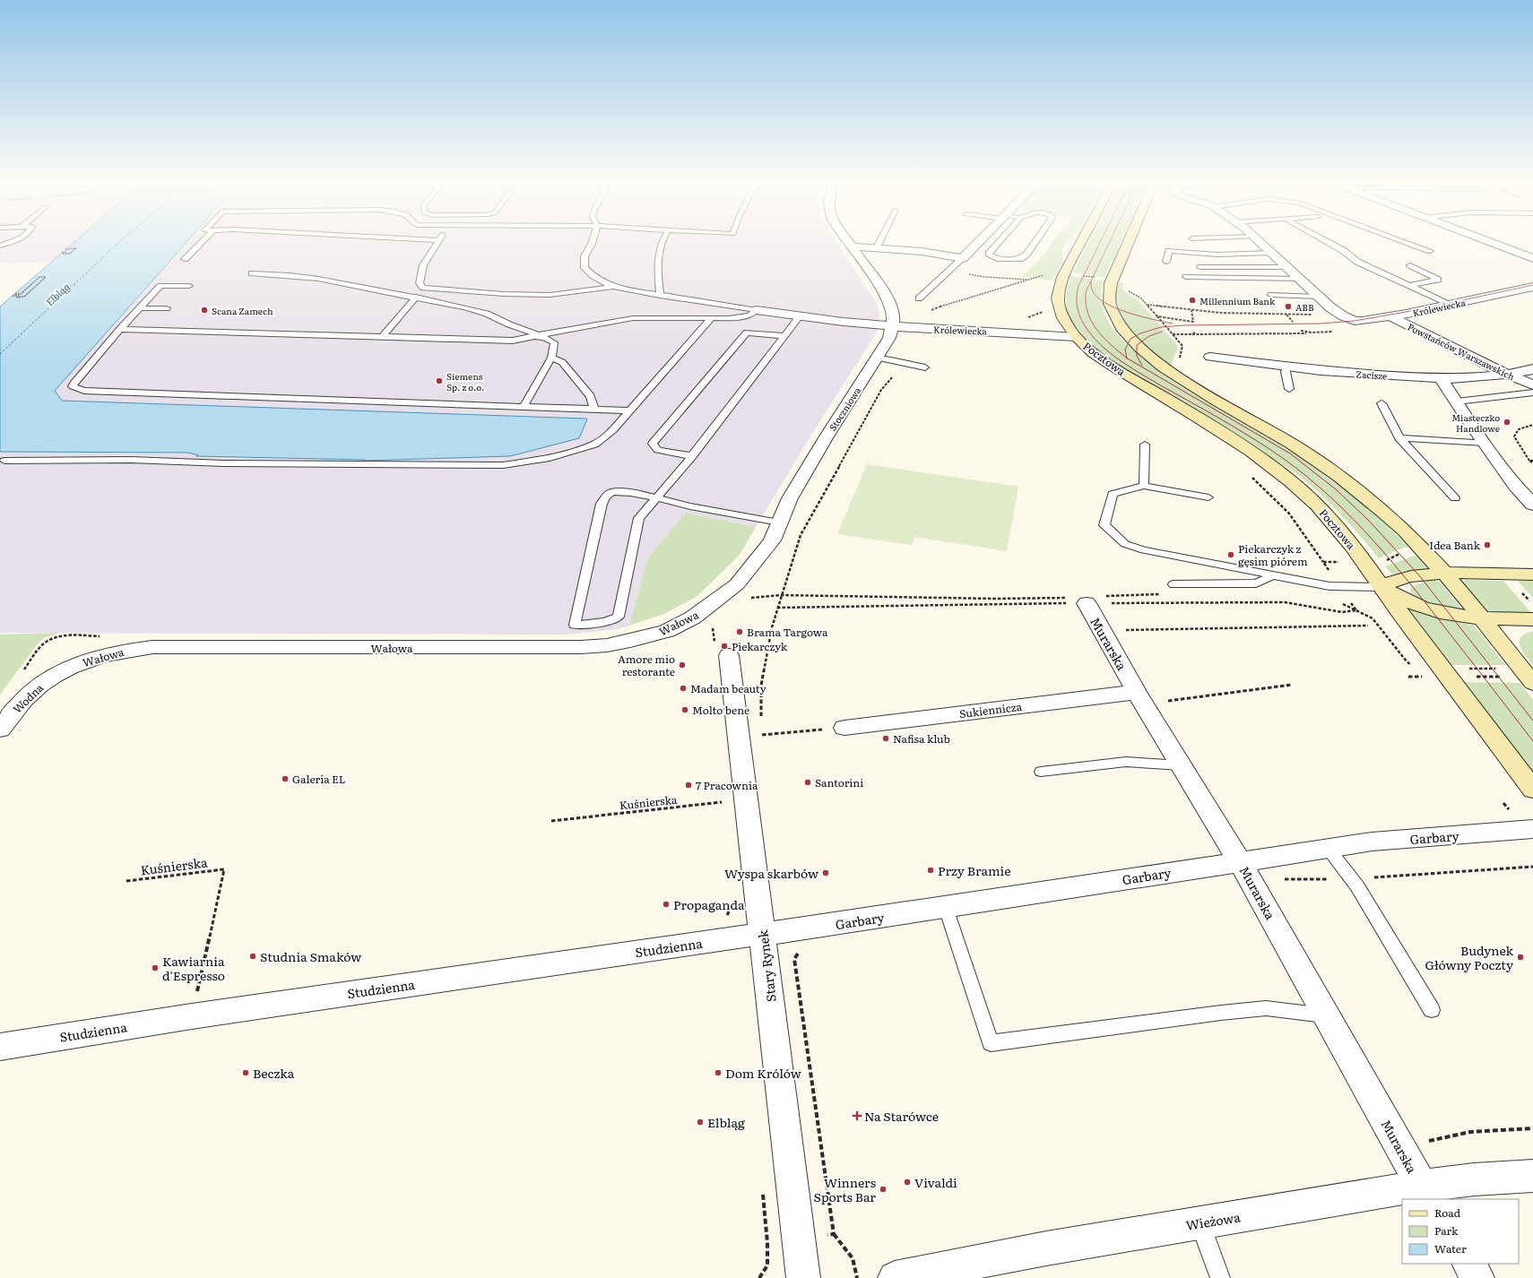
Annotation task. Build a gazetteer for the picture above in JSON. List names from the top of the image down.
{
  "streets": {
    "main road": ["Pocztowa"],
    "street": [
      "Królewiecka",
      "Powstańców Warszawskich",
      "Zacisze",
      "Stoczniowa",
      "Wałowa",
      "Murarska",
      "Wodna",
      "Sukiennicza",
      "Garbary",
      "Studzienna",
      "Stary Rynek",
      "Wieżowa"
    ],
    "path": ["Kuśnierska"]
  },
  "crossings": [
    ["Królewiecka", "Powstańców Warszawskich"],
    ["Królewiecka", "Pocztowa"],
    ["Królewiecka", "Stoczniowa"],
    ["Powstańców Warszawskich", "Zacisze"],
    ["Stoczniowa", "Wałowa"],
    ["Wałowa", "Wodna"],
    ["Murarska", "Sukiennicza"],
    ["Murarska", "Garbary"],
    ["Murarska", "Wieżowa"],
    ["Kuśnierska", "Studzienna"],
    ["Kuśnierska", "Stary Rynek"],
    ["Garbary", "Studzienna"],
    ["Garbary", "Stary Rynek"],
    ["Studzienna", "Stary Rynek"]
  ],
  "water": ["Elbląg"],
  "places": {
    "other": [
      "Millennium Bank",
      "ABB",
      "Scana Zamech",
      "Siemens Sp. z o.o.",
      "Miasteczko Handlowe",
      "Idea Bank",
      "Piekarczyk z gęsim piórem",
      "Brama Targowa",
      "Piekarczyk",
      "Amore mio restorante",
      "Madam beauty",
      "Molto bene",
      "Nafisa klub",
      "Galeria EL",
      "Santorini",
      "7 Pracownia",
      "Przy Bramie",
      "Wyspa skarbów",
      "Propaganda",
      "Studnia Smaków",
      "Budynek Główny Poczty",
      "Kawiarnia d'Espresso",
      "Beczka",
      "Dom Królów",
      "Elbląg",
      "Vivaldi",
      "Winners Sports Bar"
    ],
    "health": ["Na Starówce"]
  },
  "legend": ["Road", "Park", "Water"]
}
